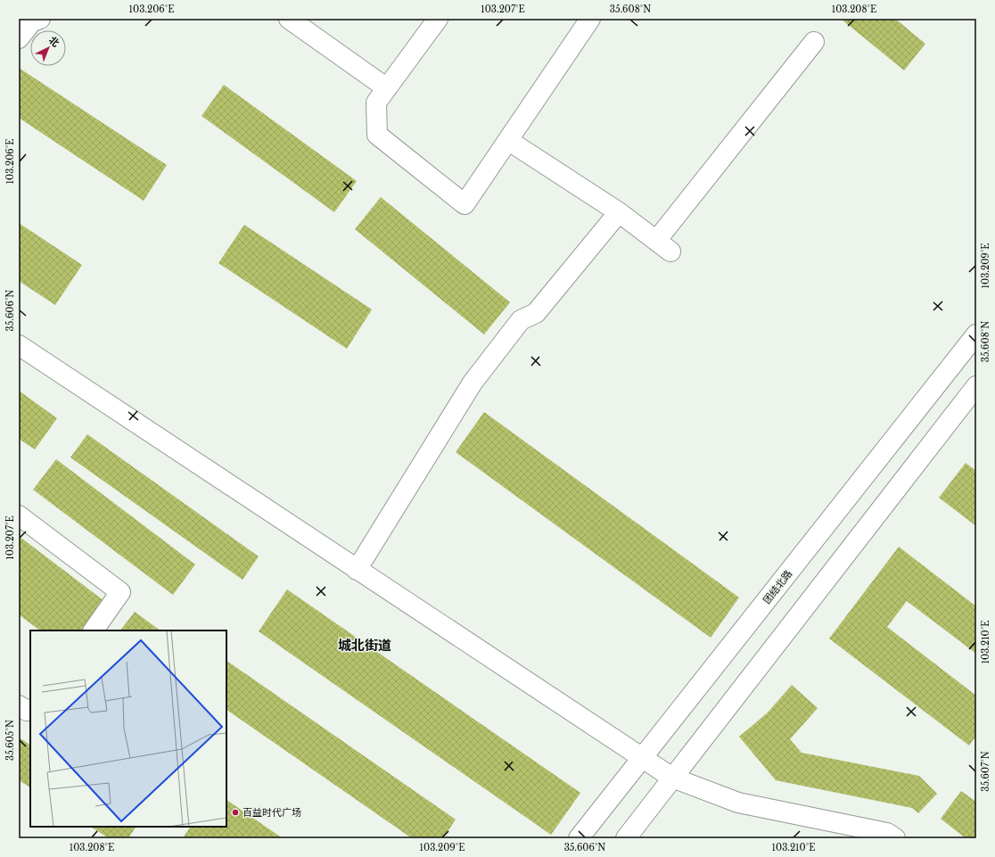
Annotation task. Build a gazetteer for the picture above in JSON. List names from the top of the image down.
{
  "streets": {
    "street": ["团结北路"]
  },
  "districts": ["城北街道"],
  "places": ["百益时代广场"],
  "north": "top right",
  "coordinates": [
    "103.206°E",
    "103.207°E",
    "35.608°N",
    "103.208°E",
    "103.209°E",
    "35.606°N",
    "103.210°E",
    "35.605°N",
    "35.607°N"
  ]
}
